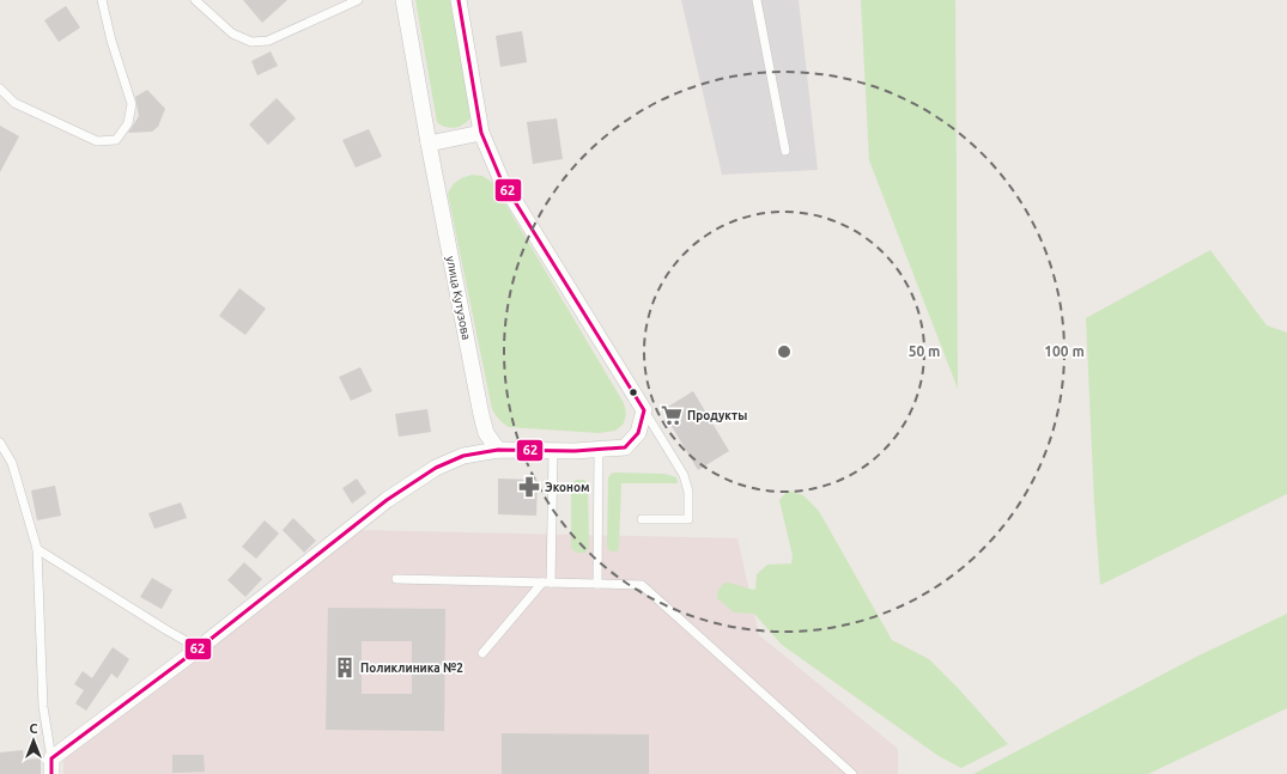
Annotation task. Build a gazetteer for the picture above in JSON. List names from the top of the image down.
{
  "streets": {
    "street": ["улица Кутузова"]
  },
  "places": {
    "supermarket": ["Продукты"],
    "pharmacy": ["Эконом"],
    "building": ["Поликлиника №2"]
  },
  "lines": ["transit line 62"],
  "north": "top",
  "rings": ["50 m", "100 m"]
}
